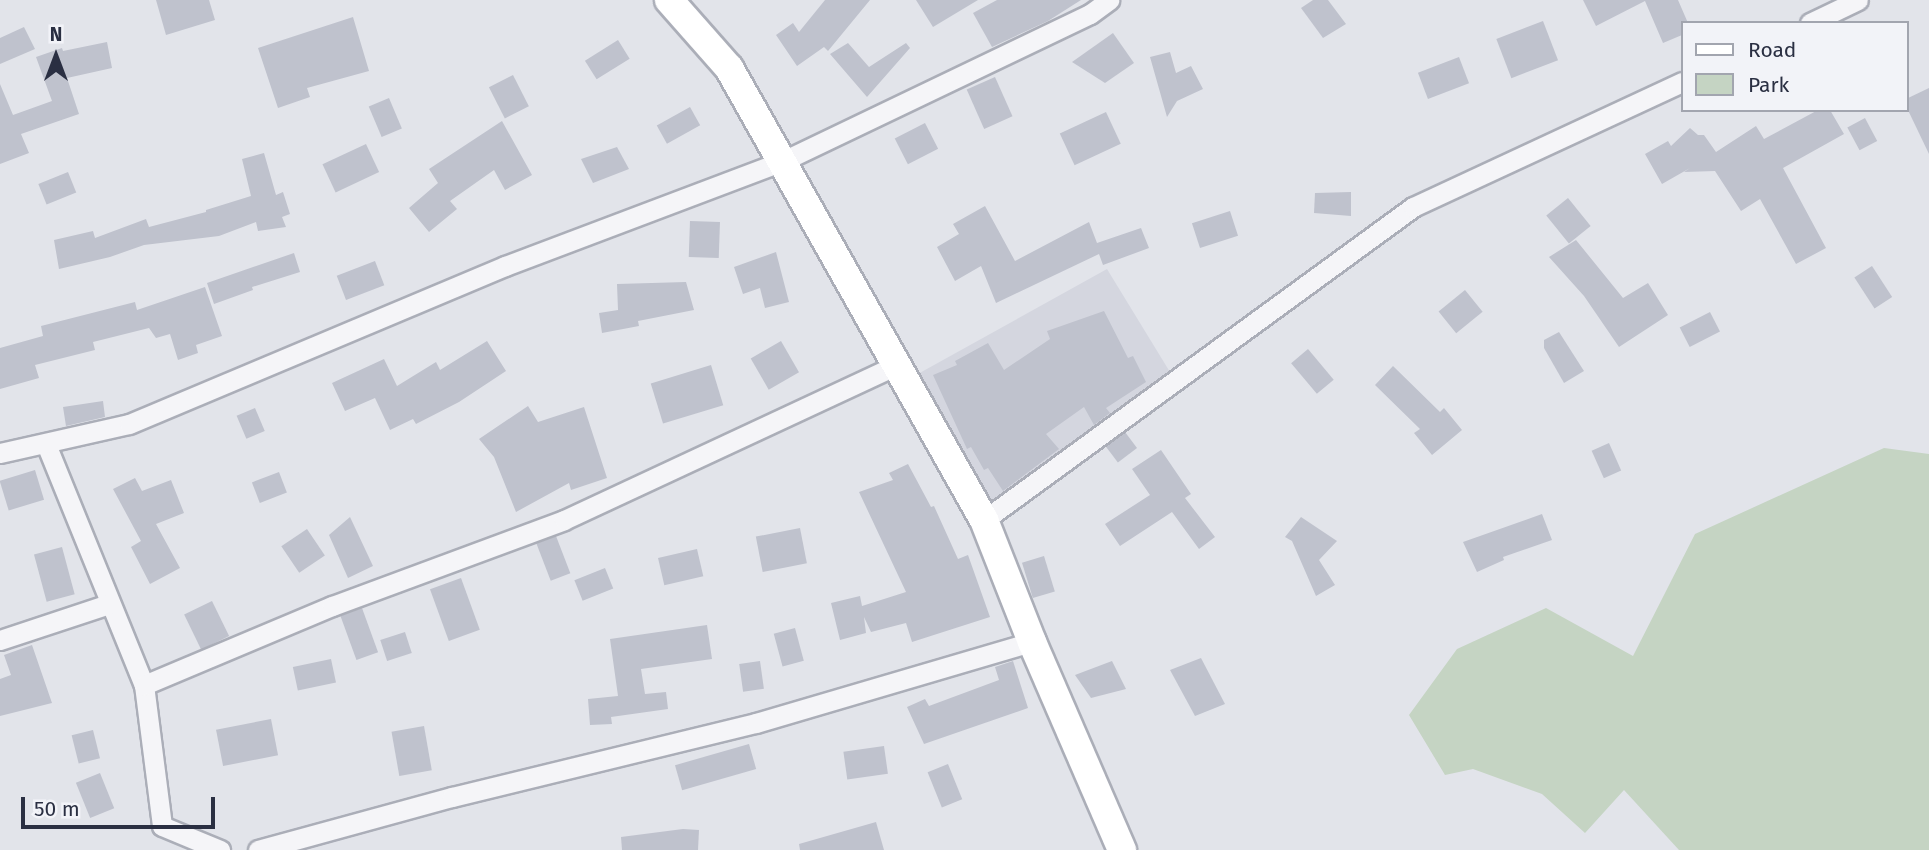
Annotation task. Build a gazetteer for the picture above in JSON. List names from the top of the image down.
{
  "legend": ["Road", "Park"],
  "scale_bar": "50 m",
  "north": "top"
}
